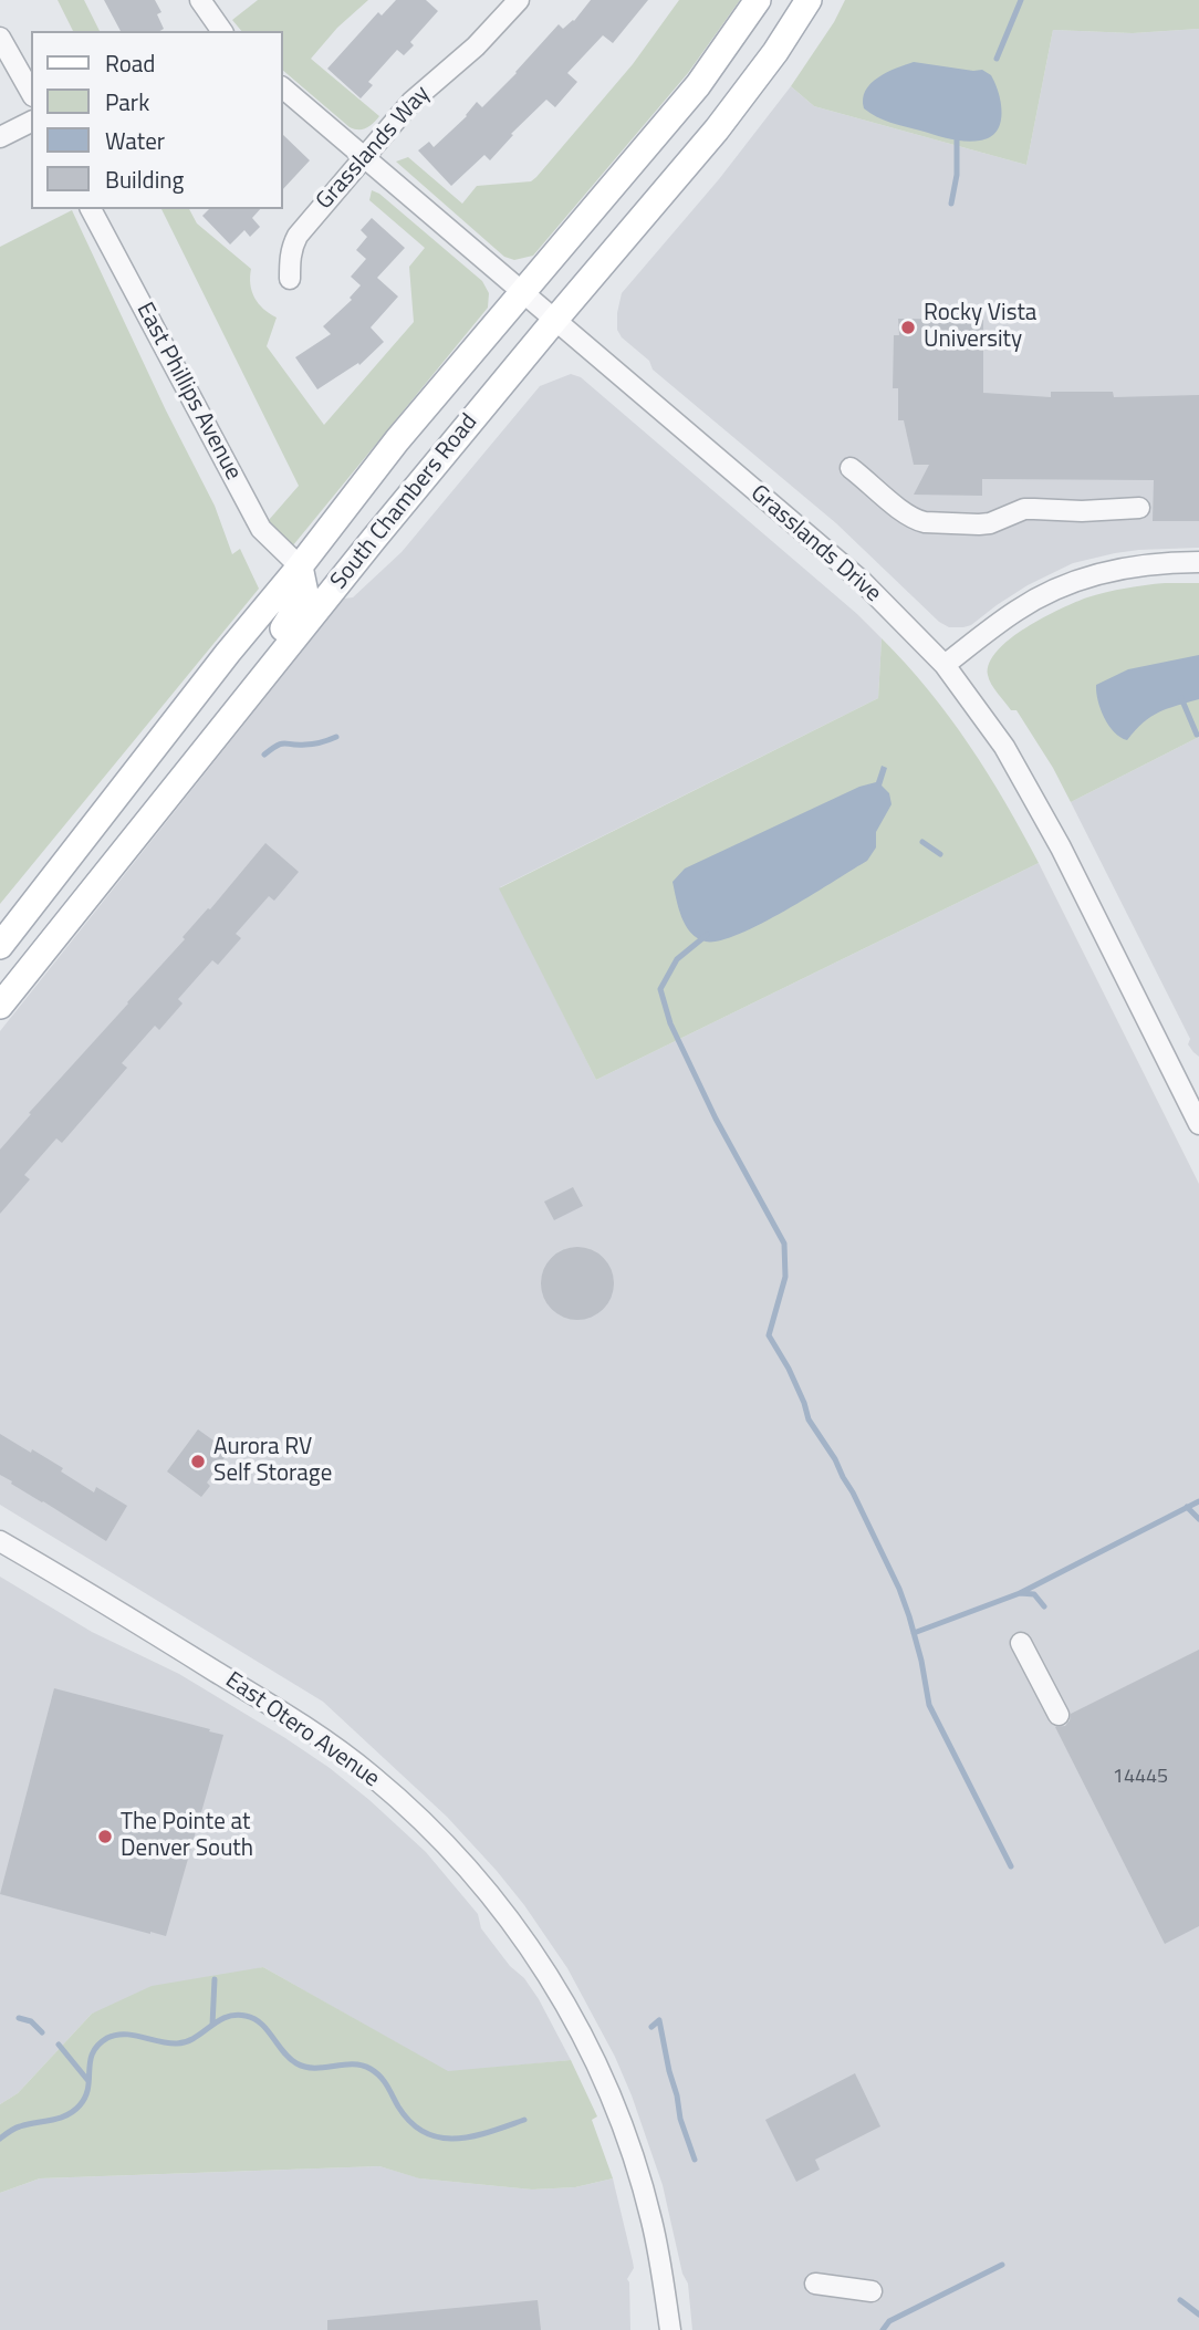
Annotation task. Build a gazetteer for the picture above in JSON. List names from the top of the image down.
{
  "streets": {
    "main road": ["South Chambers Road"],
    "street": [
      "Grasslands Way",
      "East Phillips Avenue",
      "Grasslands Drive",
      "East Otero Avenue"
    ]
  },
  "crossings": [
    ["Grasslands Way", "Grasslands Drive"],
    ["East Phillips Avenue", "South Chambers Road"],
    ["South Chambers Road", "Grasslands Drive"]
  ],
  "places": ["Rocky Vista University", "Aurora RV Self Storage", "The Pointe at Denver South"],
  "house_numbers": ["14445"],
  "legend": [
    "Road",
    "Park",
    "Water",
    "Building"
  ]
}
